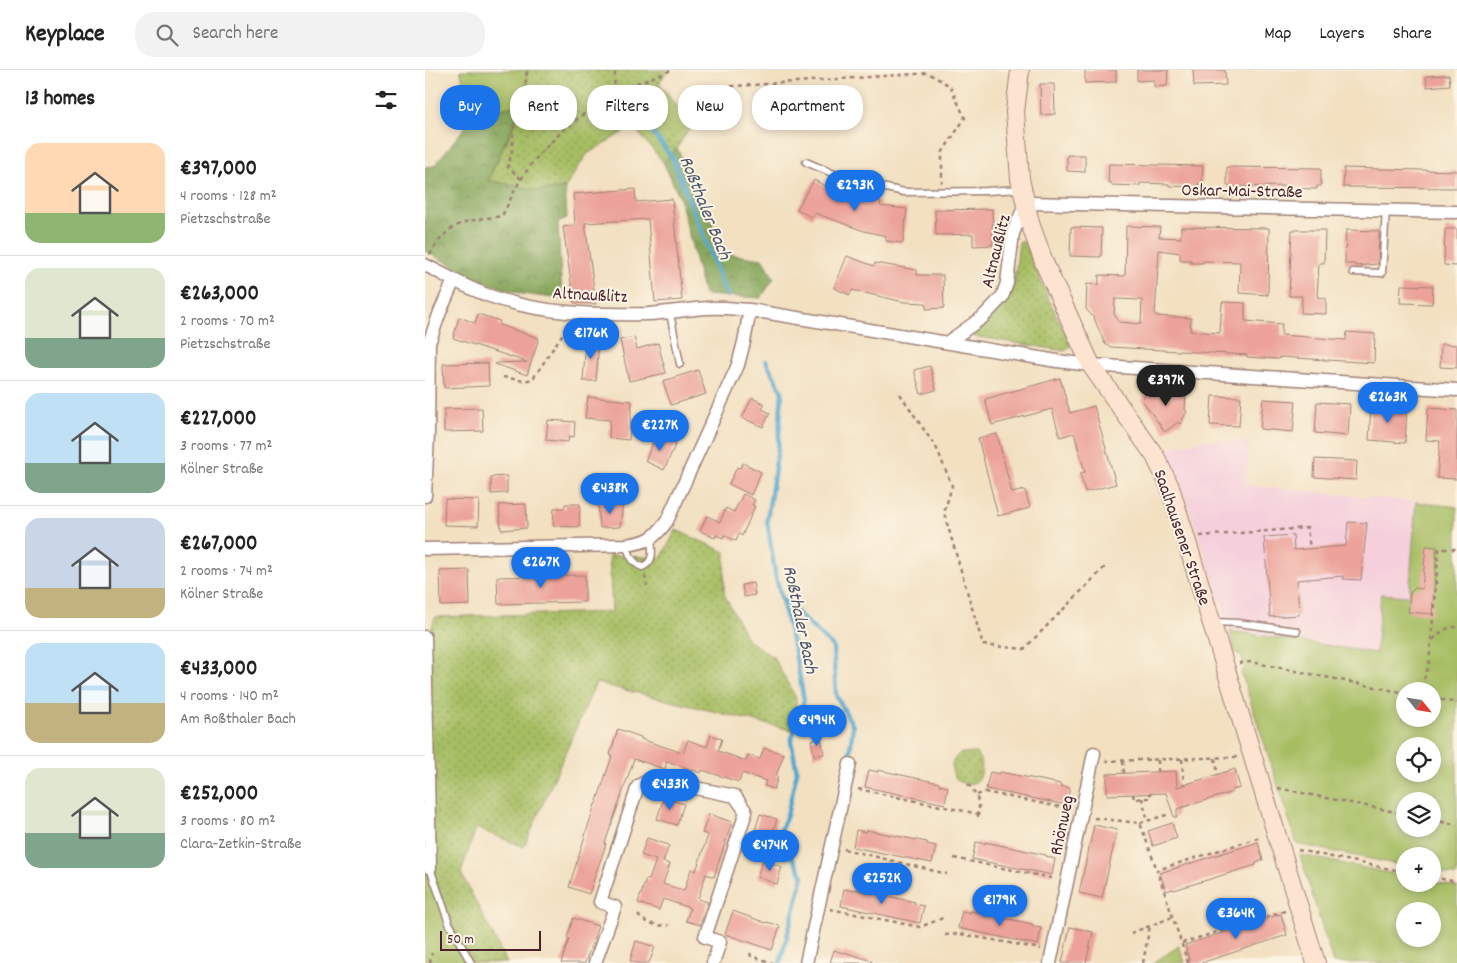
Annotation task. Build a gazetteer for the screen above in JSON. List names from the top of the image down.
{
  "streets": {
    "street": [
      "Oskar-Mai-Straße",
      "Altnaußlitz",
      "Saalhausener Straße",
      "Rhönweg"
    ]
  },
  "crossings": [
    ["Oskar-Mai-Straße", "Altnaußlitz"],
    ["Oskar-Mai-Straße", "Saalhausener Straße"],
    ["Altnaußlitz", "Saalhausener Straße"]
  ],
  "water": ["Roßthaler Bach"],
  "scale_bar": "50 m",
  "north": "bottom right",
  "page": {
    "header": "Keyplace",
    "search": "Search here",
    "nav": ["Map", "Layers", "Share"],
    "heading": "13 homes",
    "chip": [
      "Buy",
      "Rent",
      "Filters",
      "New",
      "Apartment"
    ],
    "list": [
      {
        "name": "€397,000",
        "note": "4 rooms · 128 m² · Pietzschstraße"
      },
      {
        "name": "€263,000",
        "note": "2 rooms · 70 m² · Pietzschstraße"
      },
      {
        "name": "€227,000",
        "note": "3 rooms · 77 m² · Kölner Straße"
      },
      {
        "name": "€267,000",
        "note": "2 rooms · 74 m² · Kölner Straße"
      },
      {
        "name": "€433,000",
        "note": "4 rooms · 140 m² · Am Roßthaler Bach"
      },
      {
        "name": "€252,000",
        "note": "3 rooms · 80 m² · Clara-Zetkin-Straße"
      }
    ],
    "price": [
      "€293K",
      "€176K",
      "€397K",
      "€263K",
      "€227K",
      "€438K",
      "€267K",
      "€494K",
      "€433K",
      "€474K",
      "€252K",
      "€179K",
      "€364K"
    ],
    "map_buttons": ["+", "−"],
    "scale": "50 m"
  }
}
